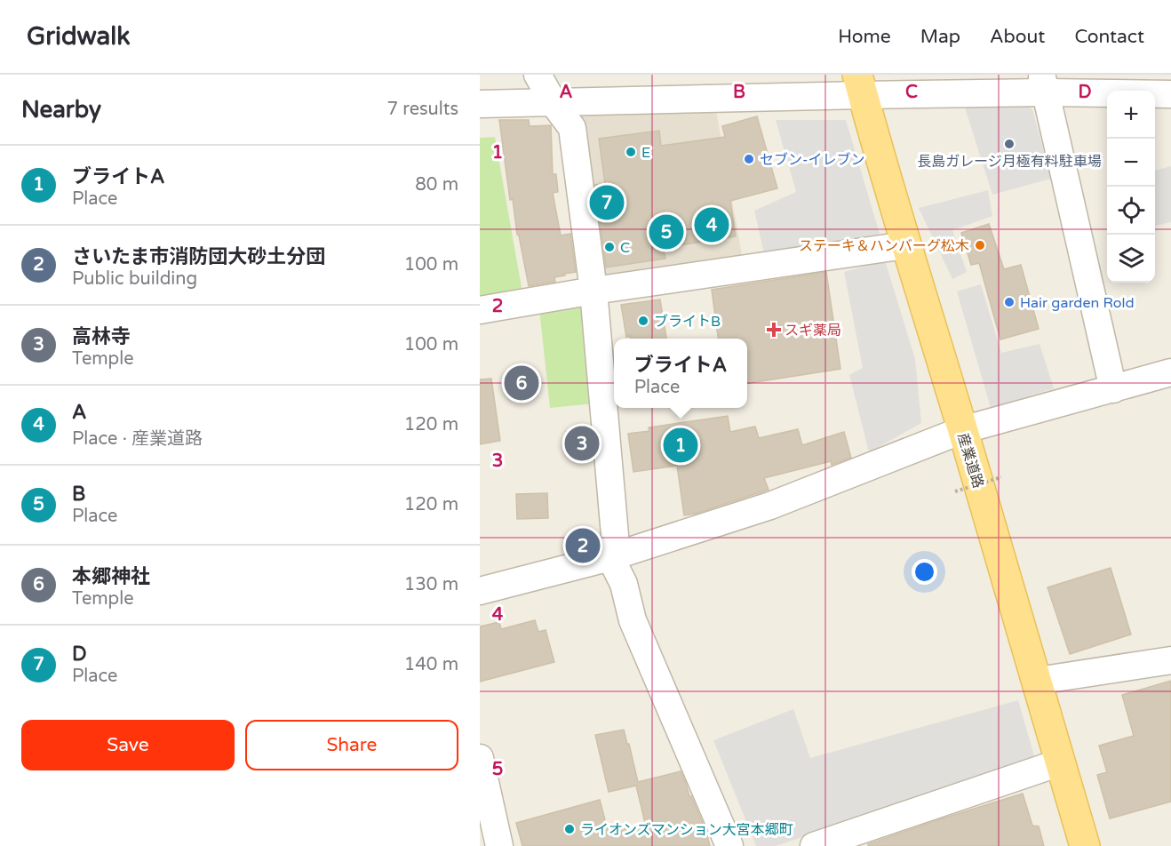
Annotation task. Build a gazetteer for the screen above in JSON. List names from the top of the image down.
{
  "streets": {
    "main road": ["産業道路"]
  },
  "places": {
    "other": [
      "長島ガレージ月極有料駐車場",
      "E",
      "セブン-イレブン",
      "ステーキ＆ハンバーグ松木",
      "C",
      "Hair garden Rold",
      "ブライトB",
      "ライオンズマンション大宮本郷町"
    ],
    "health": ["スギ薬局"]
  },
  "page": {
    "header": "Gridwalk",
    "nav": [
      "Home",
      "Map",
      "About",
      "Contact"
    ],
    "heading": ["Nearby", "7 results"],
    "map_buttons": ["+", "−"],
    "list": [
      {
        "mark": "1",
        "name": "ブライトA",
        "note": "Place",
        "value": "80 m"
      },
      {
        "mark": "2",
        "name": "さいたま市消防団大砂土分団",
        "note": "Public building",
        "value": "100 m"
      },
      {
        "mark": "3",
        "name": "高林寺",
        "note": "Temple",
        "value": "100 m"
      },
      {
        "mark": "4",
        "name": "A",
        "note": "Place · 産業道路",
        "value": "120 m"
      },
      {
        "mark": "5",
        "name": "B",
        "note": "Place",
        "value": "120 m"
      },
      {
        "mark": "6",
        "name": "本郷神社",
        "note": "Temple",
        "value": "130 m"
      },
      {
        "mark": "7",
        "name": "D",
        "note": "Place",
        "value": "140 m"
      }
    ],
    "pins": [
      "7",
      "4",
      "5",
      "6",
      "3",
      "1",
      "2"
    ],
    "popup": ["ブライトA", "Place"],
    "buttons": ["Save", "Share"]
  },
  "grid": {
    "columns": [
      "A",
      "B",
      "C",
      "D"
    ],
    "rows": [
      "1",
      "2",
      "3",
      "4",
      "5"
    ]
  }
}
